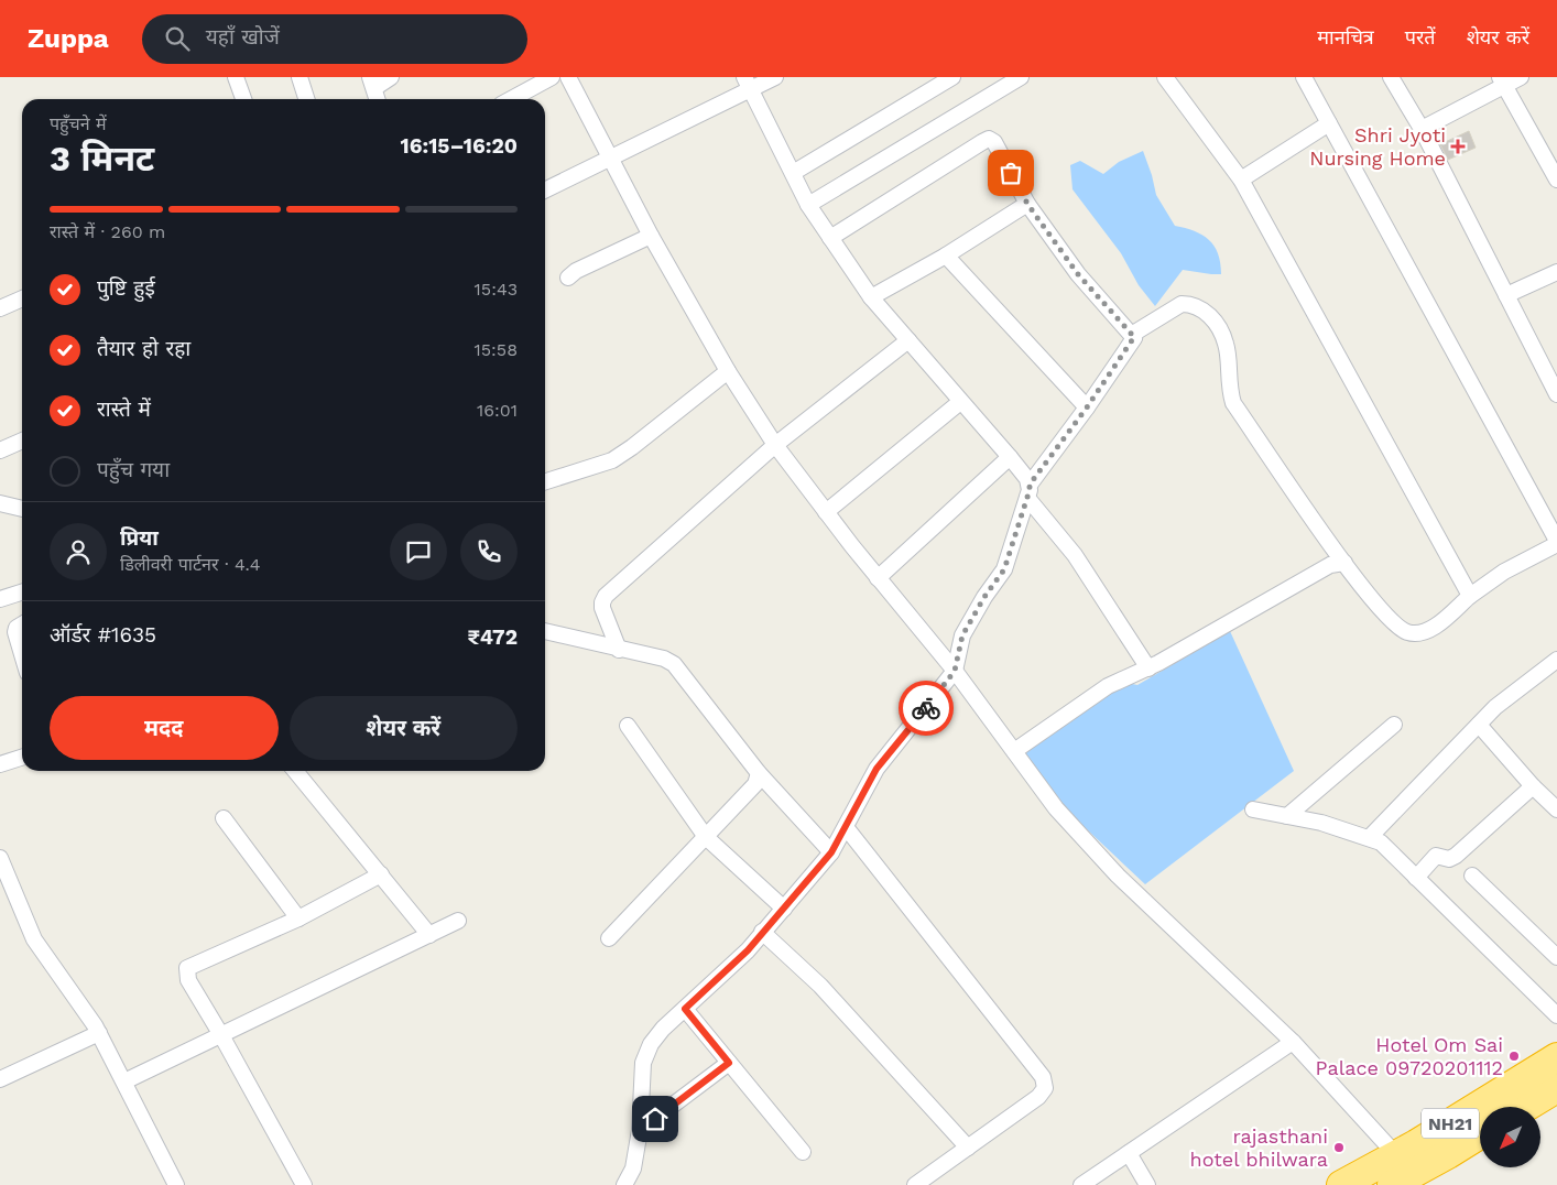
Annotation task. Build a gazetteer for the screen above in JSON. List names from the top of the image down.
{
  "streets": {
    "highway": ["NH21"]
  },
  "places": {
    "health": ["Shri Jyoti Nursing Home"],
    "other": ["Hotel Om Sai Palace 09720201112", "rajasthani hotel bhilwara"]
  },
  "north": "bottom left",
  "page": {
    "header": "Zuppa",
    "search": "यहाँ खोजें",
    "nav": ["मानचित्र", "परतें", "शेयर करें"],
    "heading": ["3 मिनट", "पहुँचने में", "16:15–16:20"],
    "panel": [
      "प्रिया",
      "डिलीवरी पार्टनर · 4.4",
      "ऑर्डर #1635",
      "₹472"
    ],
    "bar": "रास्ते में · 260 m",
    "list": [
      ["पुष्टि हुई", "15:43"],
      ["तैयार हो रहा", "15:58"],
      ["रास्ते में", "16:01"],
      "पहुँच गया"
    ],
    "buttons": ["मदद", "शेयर करें"]
  }
}
